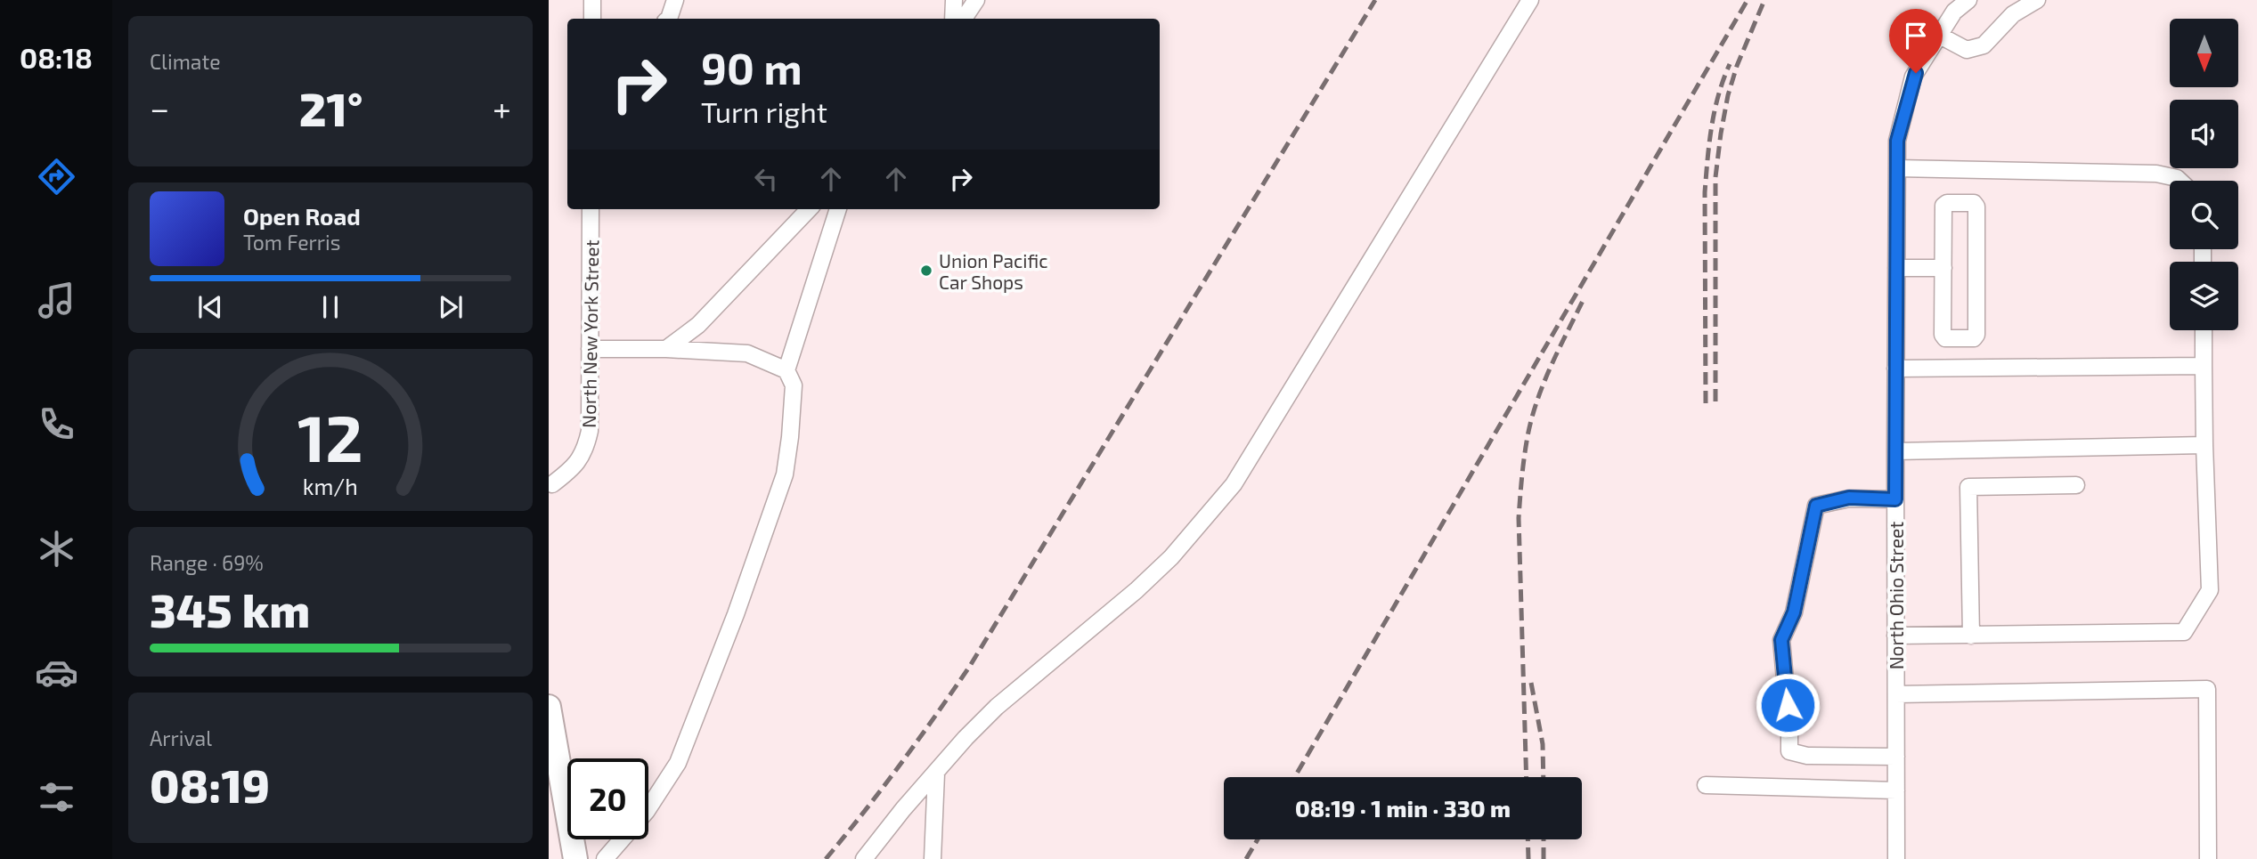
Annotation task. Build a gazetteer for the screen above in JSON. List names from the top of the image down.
{
  "streets": {
    "street": ["North New York Street", "North Ohio Street"]
  },
  "places": ["Union Pacific Car Shops"],
  "north": "bottom",
  "page": {
    "tabs": "08:18",
    "tile": [
      "Climate",
      ["Range · 69%", "345 km"],
      ["Arrival", "08:19"]
    ],
    "turn": ["90 m", "Turn right"],
    "heat": ["−", "21°", "+"],
    "song": ["Open Road", "Tom Ferris"],
    "limit": "20",
    "trip": "08:19 · 1 min · 330 m",
    "gauge": ["12", "km/h"]
  }
}
